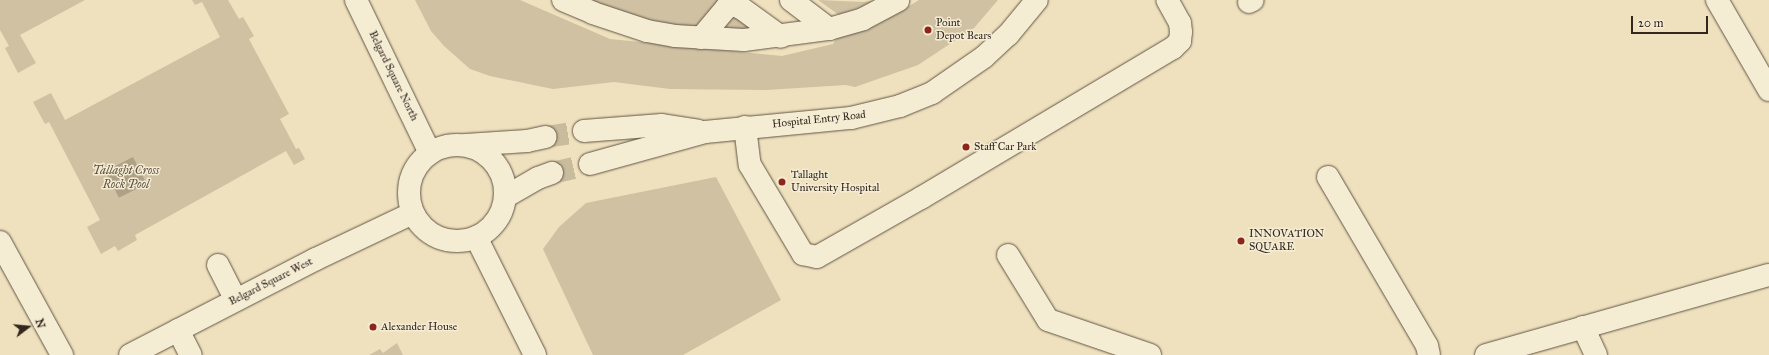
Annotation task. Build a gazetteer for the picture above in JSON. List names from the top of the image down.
{
  "streets": {
    "street": ["Belgard Square North", "Hospital Entry Road", "Belgard Square West"]
  },
  "crossings": [
    ["Belgard Square North", "Belgard Square West"]
  ],
  "water": ["Tallaght Cross Rock Pool"],
  "places": [
    "Point Depot Bears",
    "Staff Car Park",
    "Tallaght University Hospital",
    "INNOVATION SQUARE",
    "Alexander House"
  ],
  "scale_bar": "20 m",
  "north": "right"
}
